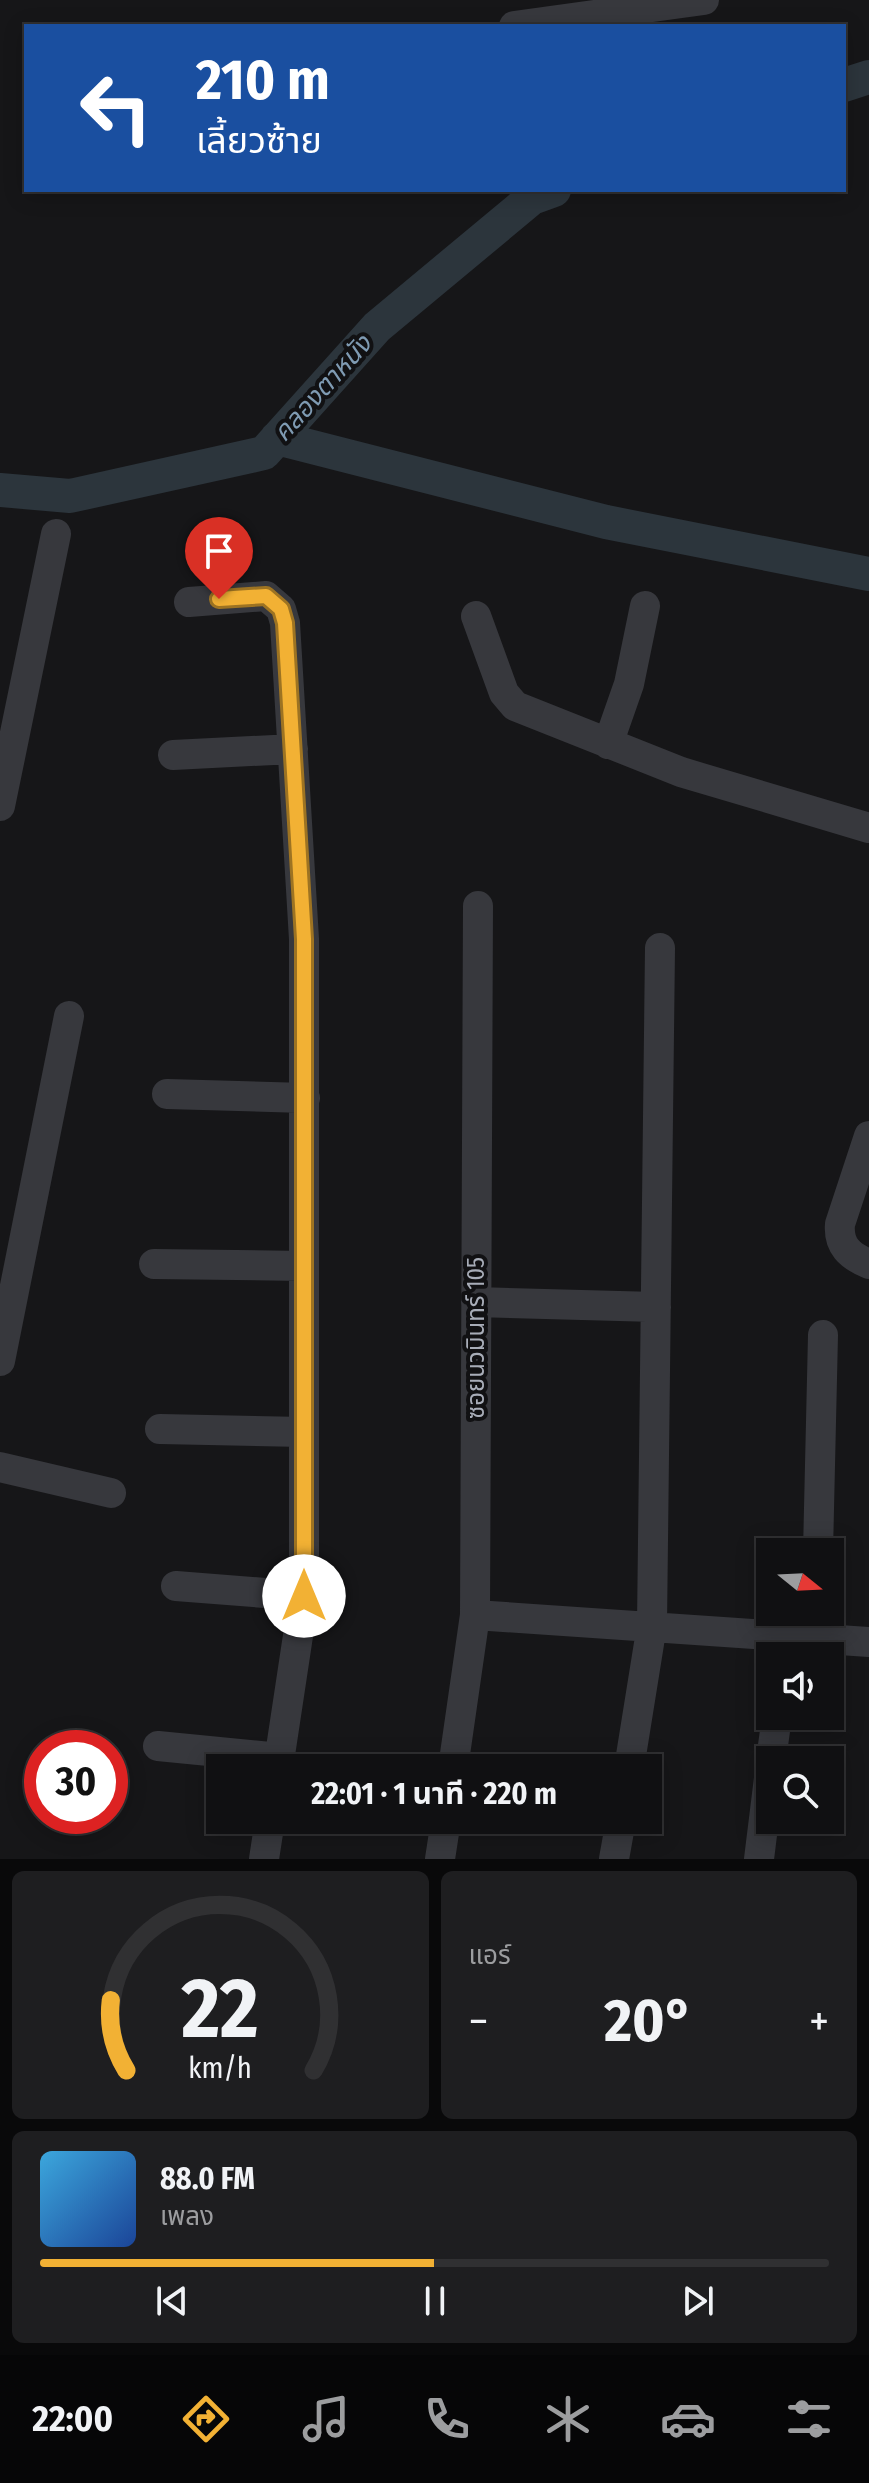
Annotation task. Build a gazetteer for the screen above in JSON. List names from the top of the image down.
{
  "streets": {
    "street": ["ซอยนวมินทร์ 105"]
  },
  "water": ["คลองตาหนัง"],
  "north": "right",
  "page": {
    "turn": ["210 m", "เลี้ยวซ้าย"],
    "limit": "30",
    "trip": "22:01 · 1 นาที · 220 m",
    "tile": "แอร์",
    "heat": ["−", "20°", "+"],
    "song": ["88.0 FM", "เพลง"],
    "tabs": "22:00",
    "gauge": ["22", "km/h"]
  }
}
